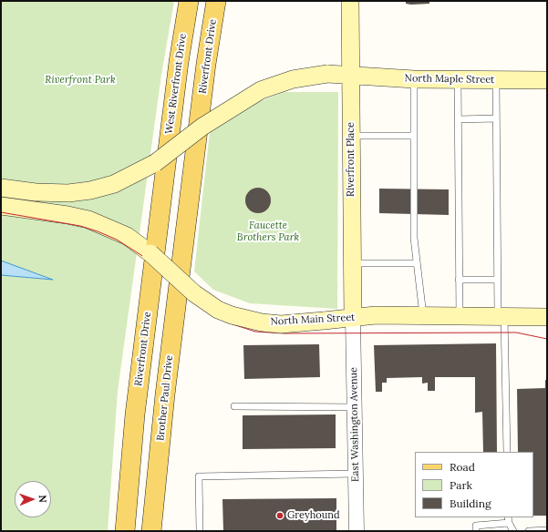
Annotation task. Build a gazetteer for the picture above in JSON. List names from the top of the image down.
{
  "streets": {
    "main road": [
      "Riverfront Drive",
      "North Maple Street",
      "West Riverfront Drive",
      "Riverfront Place",
      "North Main Street",
      "Brother Paul Drive"
    ],
    "street": ["East Washington Avenue"]
  },
  "crossings": [
    ["Riverfront Drive", "West Riverfront Drive"],
    ["Riverfront Drive", "Brother Paul Drive"],
    ["North Maple Street", "Riverfront Place"],
    ["Riverfront Place", "North Main Street"],
    ["Riverfront Place", "East Washington Avenue"],
    ["North Main Street", "East Washington Avenue"]
  ],
  "parks": ["Riverfront Park", "Faucette Brothers Park"],
  "places": ["Greyhound"],
  "legend": ["Road", "Park", "Building"],
  "north": "right"
}
